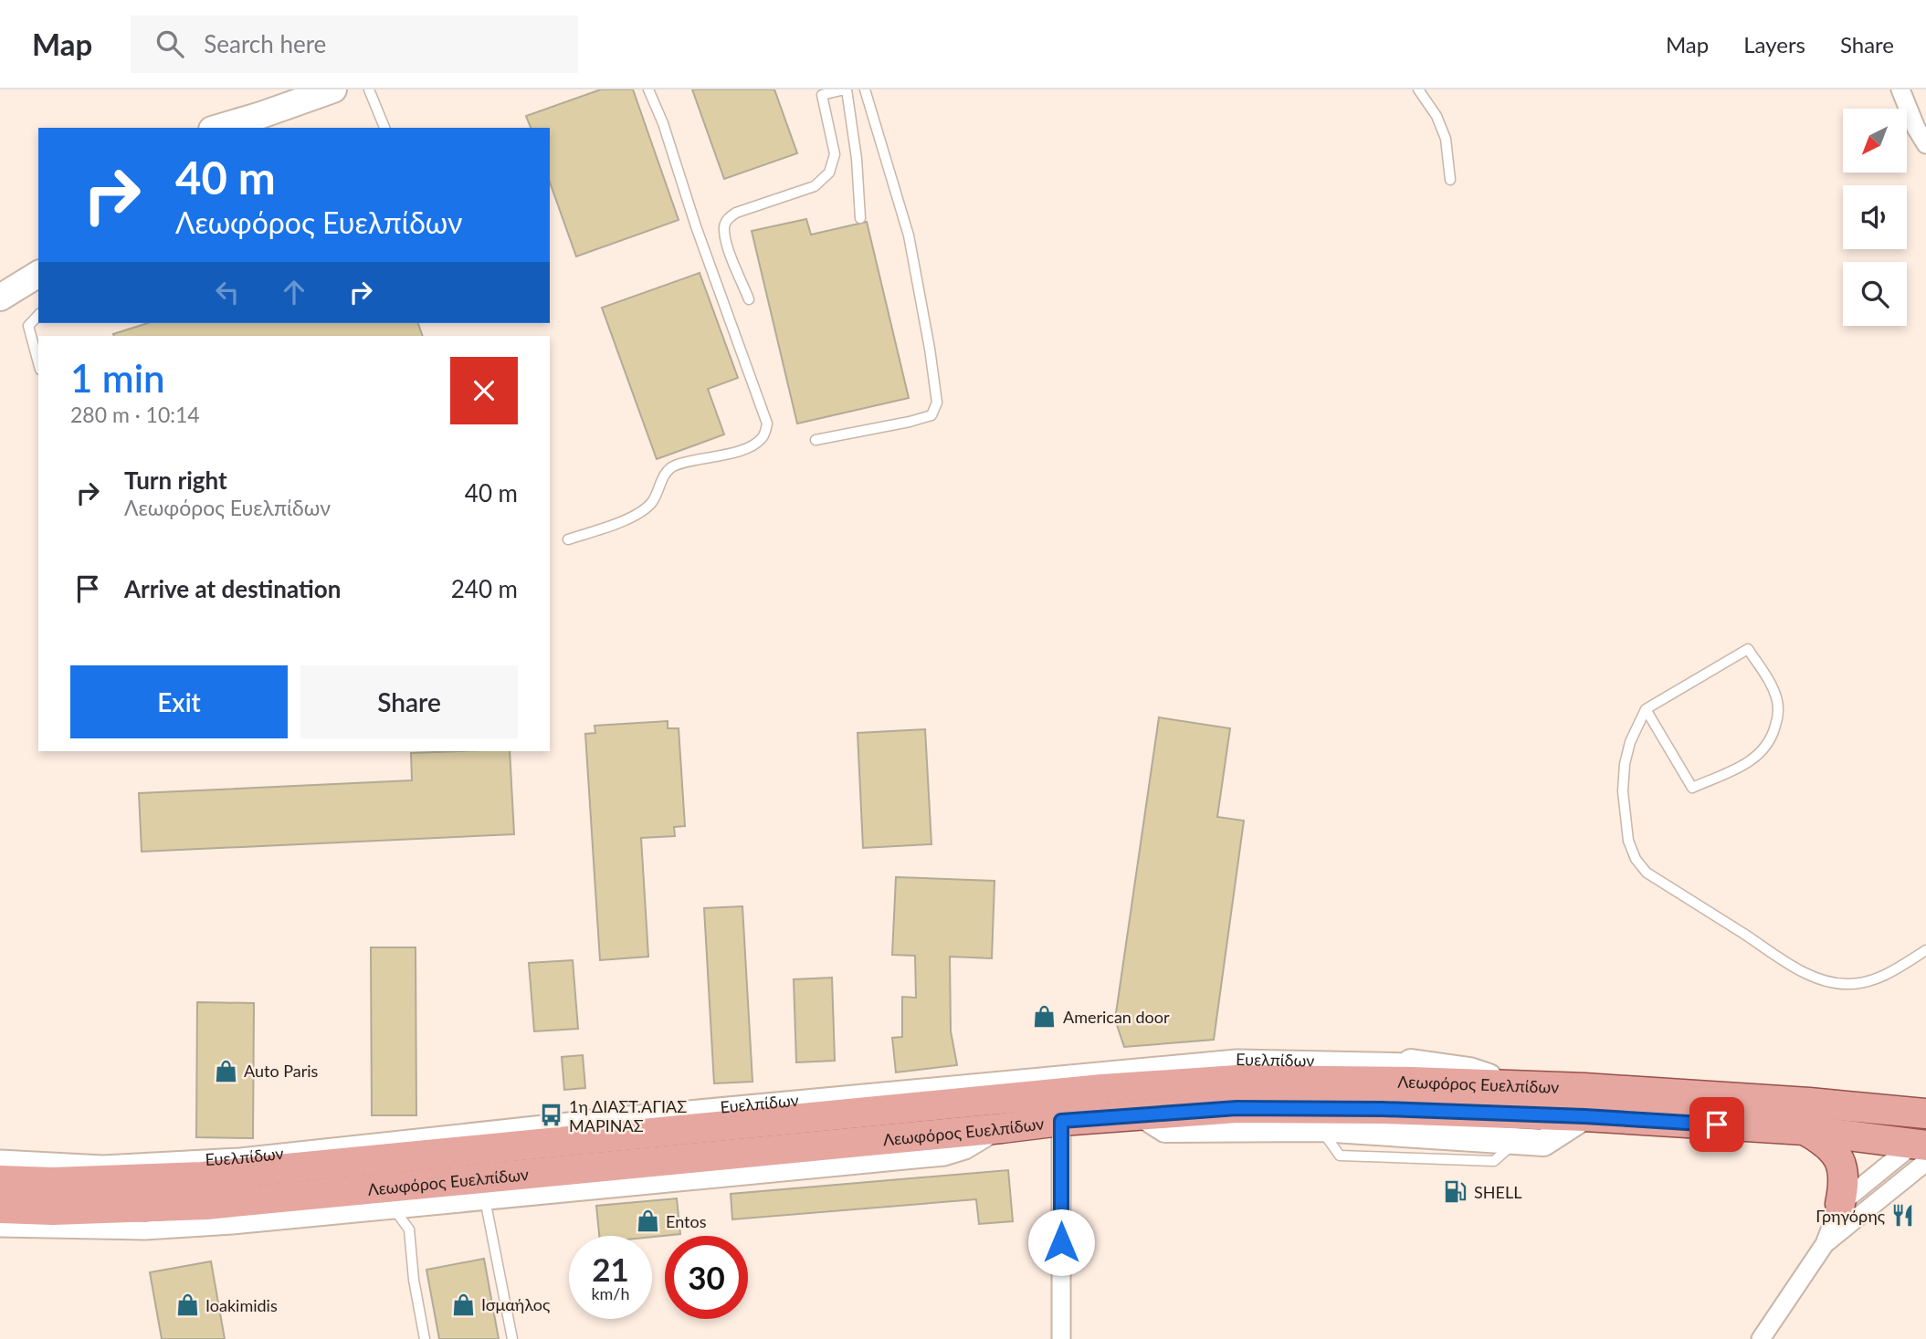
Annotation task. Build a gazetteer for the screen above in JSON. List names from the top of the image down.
{
  "streets": {
    "main road": ["Λεωφόρος Ευελπίδων"],
    "street": ["Ευελπίδων"]
  },
  "crossings": [
    ["Ευελπίδων", "Λεωφόρος Ευελπίδων"]
  ],
  "places": {
    "shop": [
      "American door",
      "Auto Paris",
      "Entos",
      "Ισμαήλος",
      "Ioakimidis"
    ],
    "bus stop": ["1η ΔΙΑΣΤ.ΑΓΙΑΣ ΜΑΡΙΝΑΣ"],
    "fuel station": ["SHELL"],
    "restaurant": ["Γρηγόρης"]
  },
  "north": "bottom left",
  "page": {
    "header": "Map",
    "search": "Search here",
    "nav": ["Map", "Layers", "Share"],
    "turn": ["40 m", "Λεωφόρος Ευελπίδων"],
    "heading": ["1 min", "280 m · 10:14"],
    "list": [
      {
        "name": "Turn right",
        "note": "Λεωφόρος Ευελπίδων",
        "value": "40 m"
      },
      {
        "name": "Arrive at destination",
        "value": "240 m"
      }
    ],
    "buttons": ["Exit", "Share"],
    "speed": "21 km/h",
    "limit": "30"
  }
}
